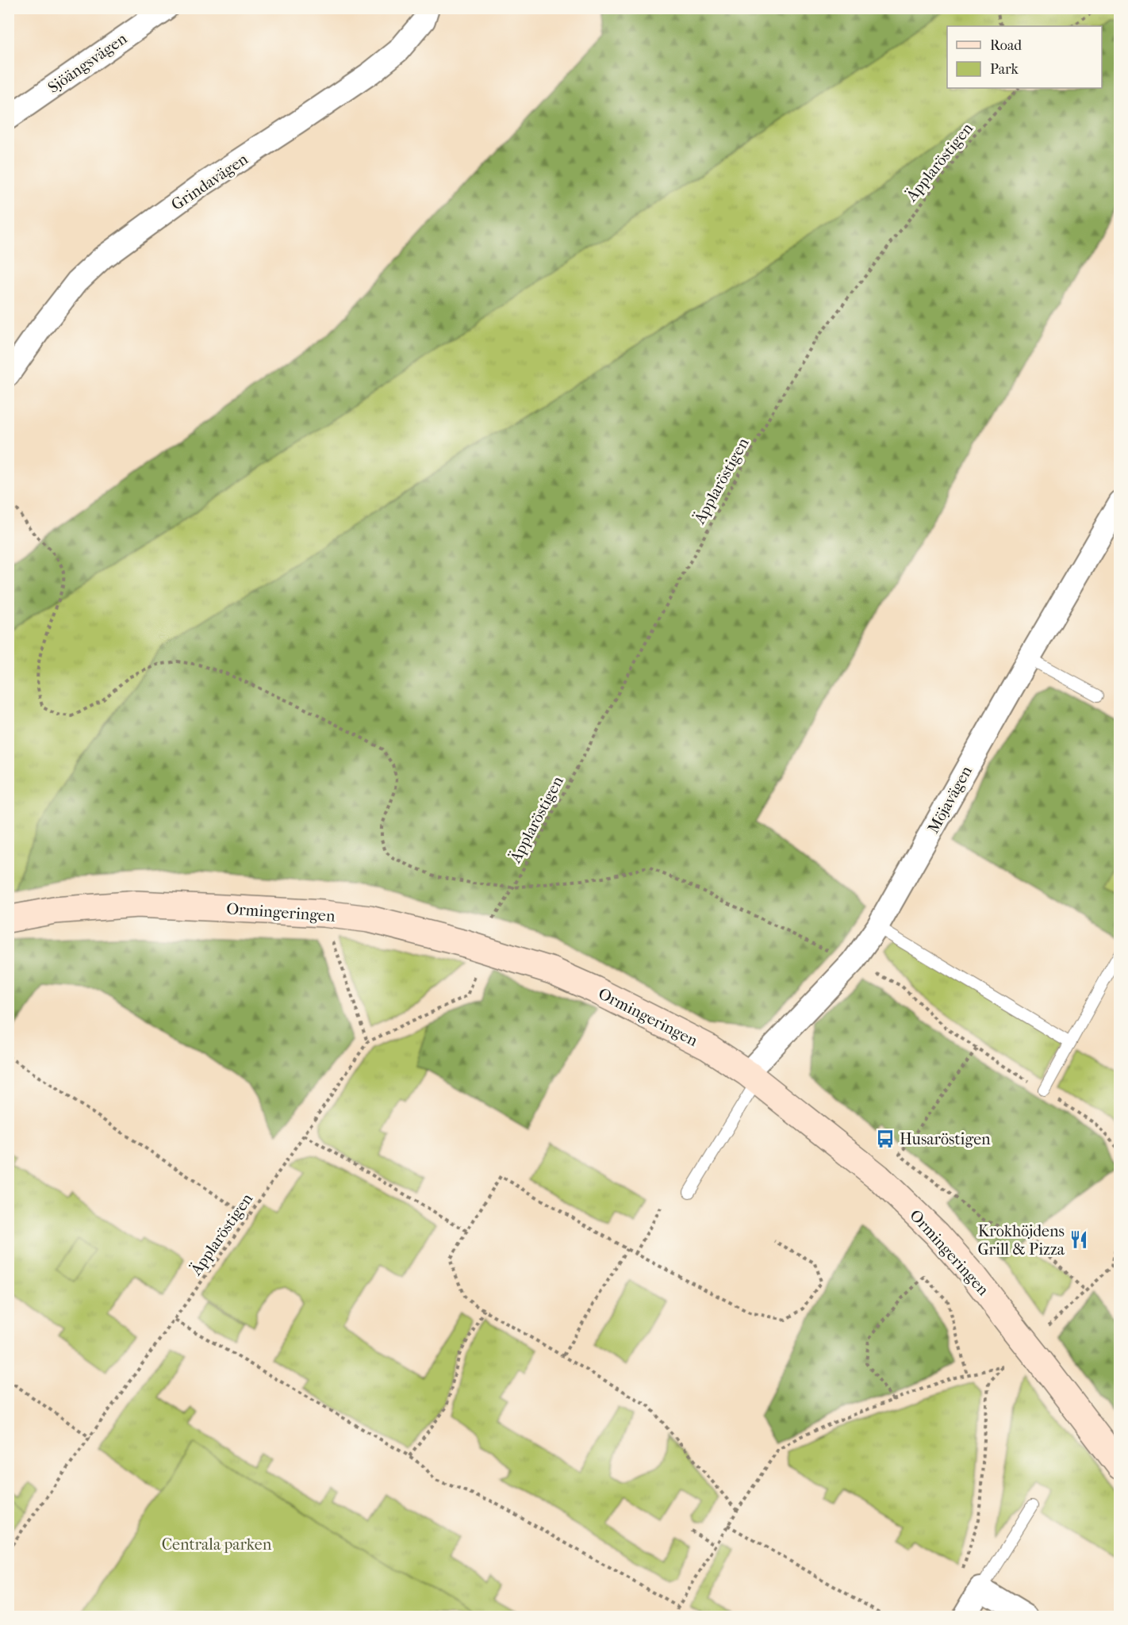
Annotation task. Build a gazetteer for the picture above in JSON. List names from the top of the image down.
{
  "streets": {
    "street": [
      "Sjöängsvägen",
      "Grindavägen",
      "Möjavägen",
      "Ormingeringen"
    ],
    "path": ["Äpplaröstigen"]
  },
  "crossings": [
    ["Möjavägen", "Ormingeringen"]
  ],
  "parks": ["Centrala parken"],
  "places": {
    "bus stop": ["Husaröstigen"],
    "restaurant": ["Krokhöjdens Grill & Pizza"]
  },
  "legend": ["Road", "Park"]
}
